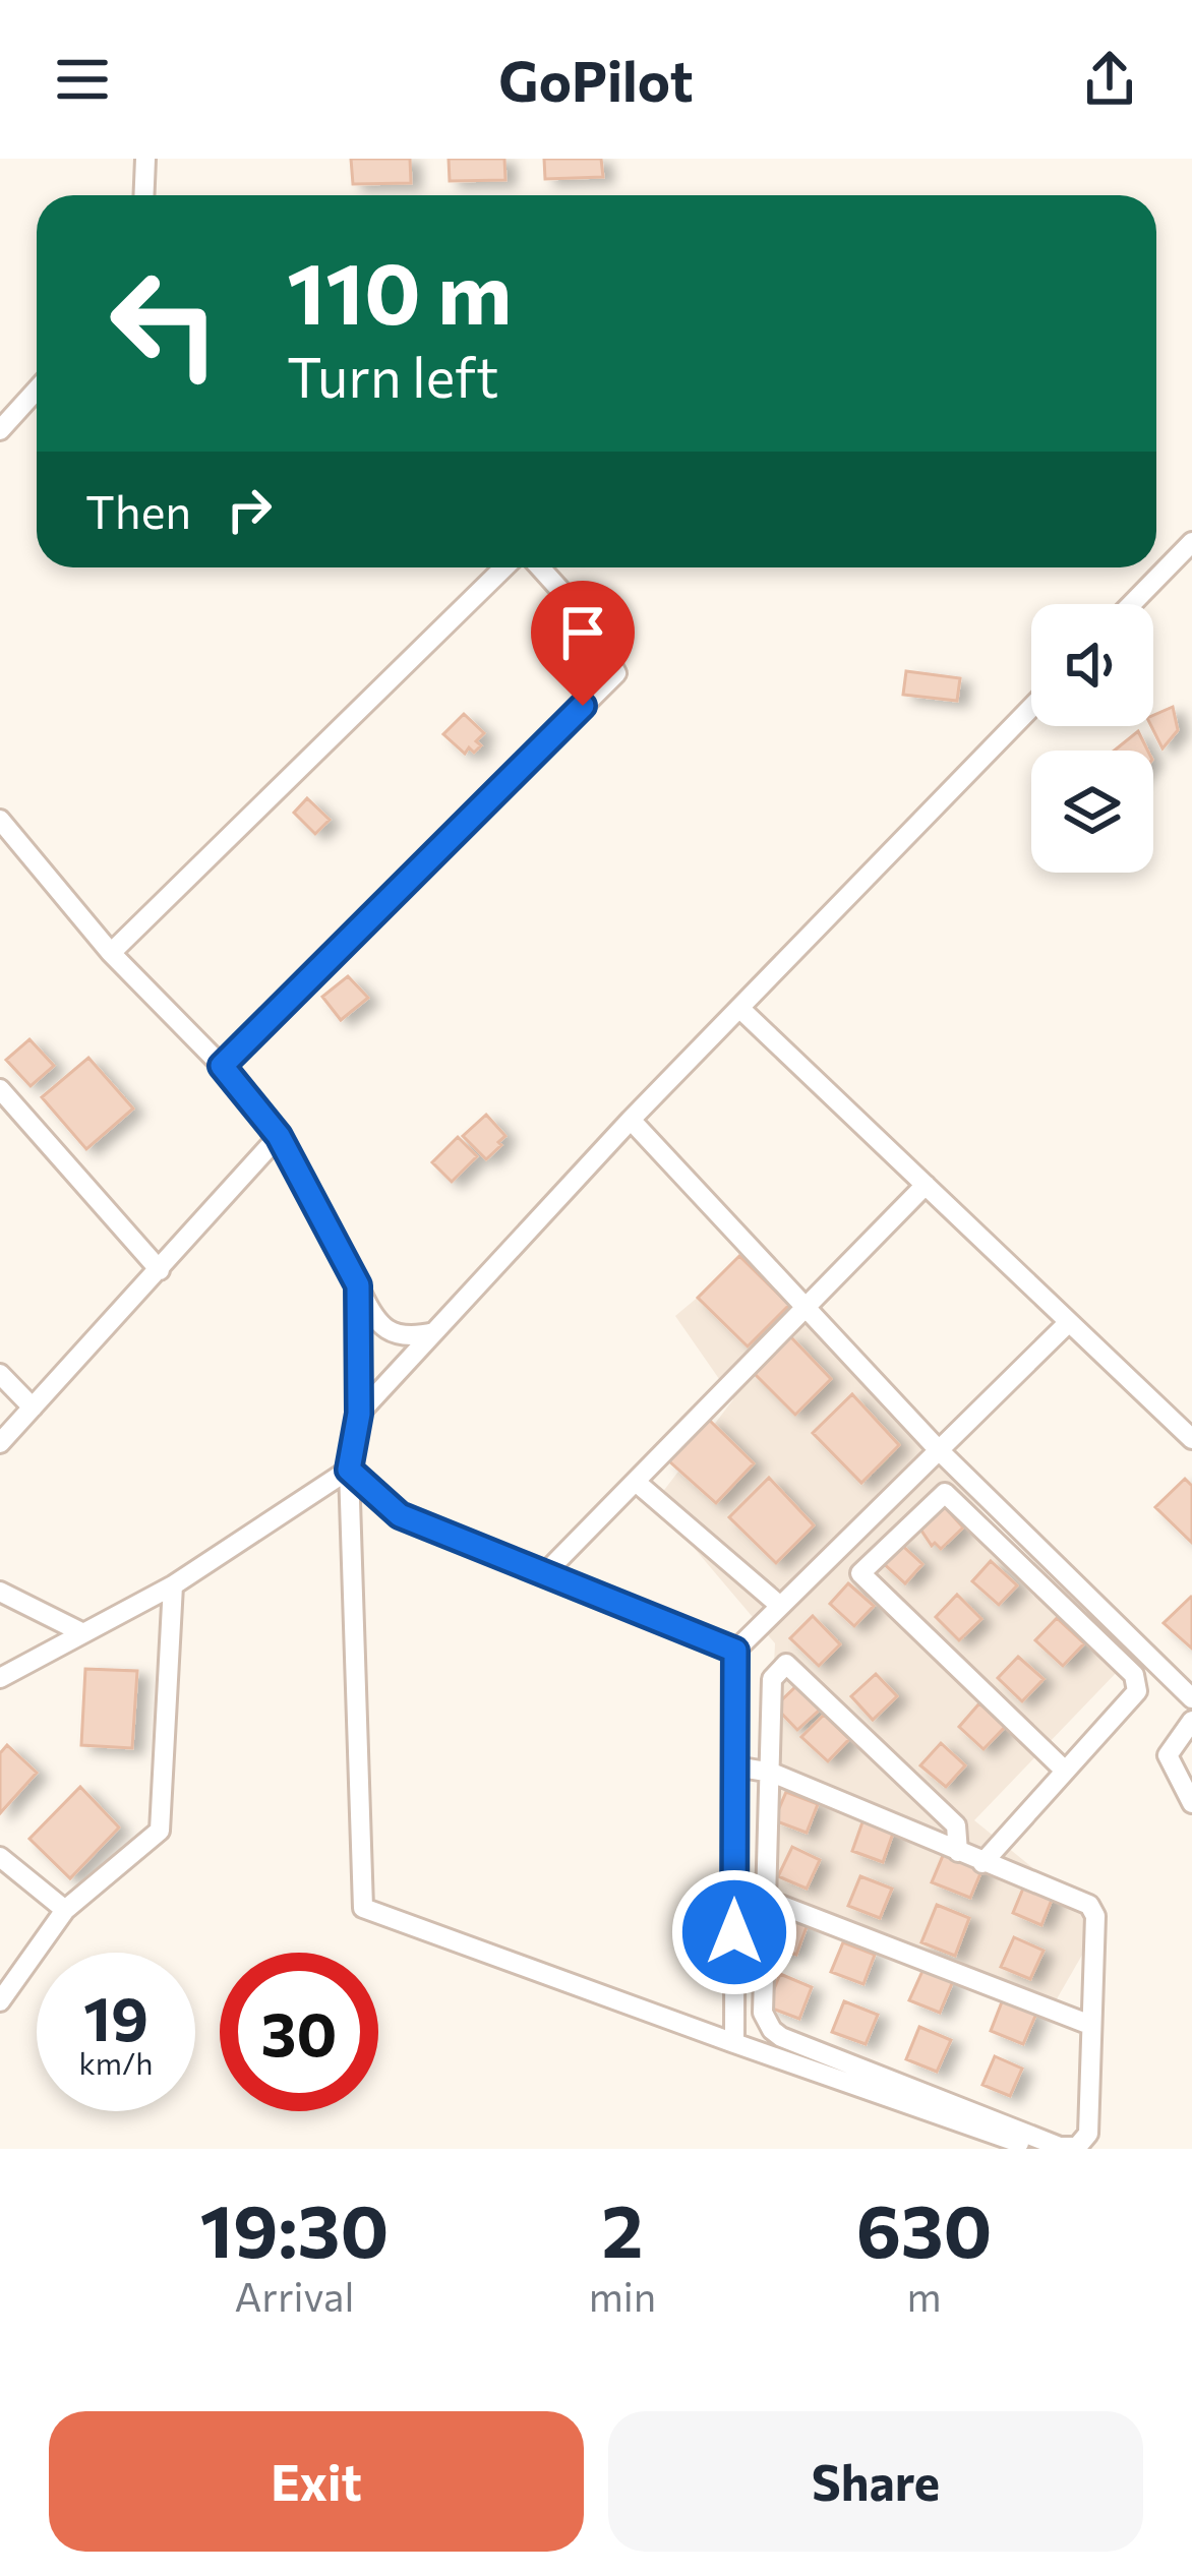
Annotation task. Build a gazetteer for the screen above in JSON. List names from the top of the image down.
{
  "page": {
    "header": "GoPilot",
    "turn": ["110 m", "Turn left"],
    "then": "Then",
    "speed": "19 km/h",
    "limit": "30",
    "eta": [
      "19:30",
      "Arrival",
      "2",
      "min",
      "630",
      "m"
    ],
    "buttons": ["Exit", "Share"]
  }
}
